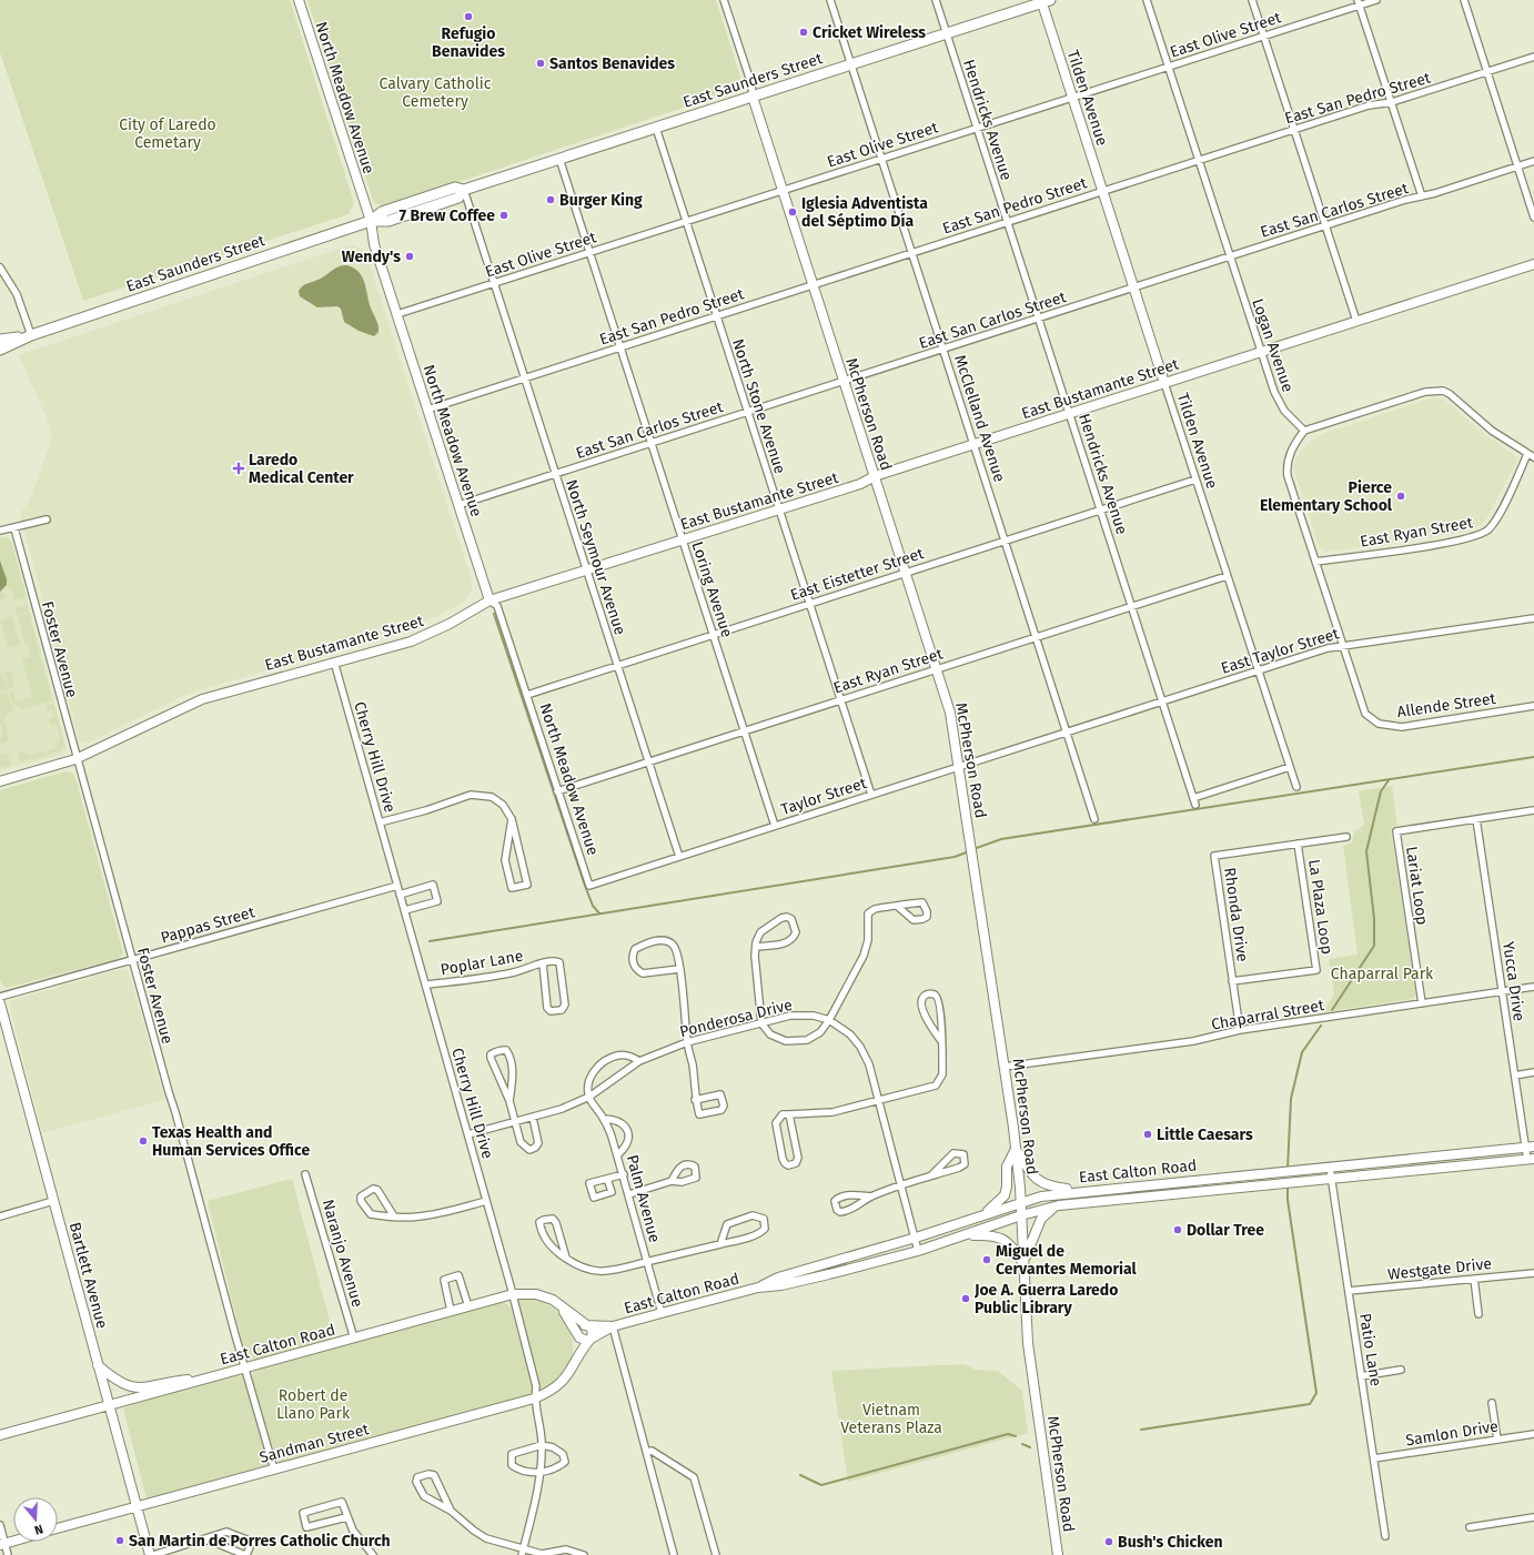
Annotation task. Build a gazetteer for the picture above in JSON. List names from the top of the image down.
{
  "streets": {
    "main road": [
      "East Saunders Street",
      "North Meadow Avenue",
      "Tilden Avenue",
      "East Bustamante Street",
      "McPherson Road",
      "East Calton Road",
      "Bartlett Avenue",
      "Sandman Street"
    ],
    "street": [
      "East Olive Street",
      "East San Pedro Street",
      "Hendricks Avenue",
      "East San Carlos Street",
      "Logan Avenue",
      "North Stone Avenue",
      "McClelland Avenue",
      "East Ryan Street",
      "North Seymour Avenue",
      "East Eistetter Street",
      "Loring Avenue",
      "Foster Avenue",
      "East Taylor Street",
      "Allende Street",
      "Cherry Hill Drive",
      "Taylor Street",
      "Lariat Loop",
      "La Plaza Loop",
      "Rhonda Drive",
      "Pappas Street",
      "Poplar Lane",
      "Yucca Drive",
      "Chaparral Street",
      "Ponderosa Drive",
      "Palm Avenue",
      "Naranjo Avenue",
      "Westgate Drive",
      "Patio Lane",
      "Samlon Drive"
    ]
  },
  "crossings": [
    ["East Olive Street", "North Meadow Avenue"],
    ["East Olive Street", "Tilden Avenue"],
    ["East Olive Street", "Hendricks Avenue"],
    ["East Olive Street", "Logan Avenue"],
    ["East Olive Street", "North Stone Avenue"],
    ["East Olive Street", "McPherson Road"],
    ["East Olive Street", "McClelland Avenue"],
    ["East Olive Street", "North Seymour Avenue"],
    ["East Olive Street", "Loring Avenue"],
    ["East Saunders Street", "North Meadow Avenue"],
    ["East Saunders Street", "Tilden Avenue"],
    ["East Saunders Street", "Hendricks Avenue"],
    ["East Saunders Street", "North Stone Avenue"],
    ["East Saunders Street", "McPherson Road"],
    ["East Saunders Street", "McClelland Avenue"],
    ["East Saunders Street", "North Seymour Avenue"],
    ["East Saunders Street", "Loring Avenue"],
    ["North Meadow Avenue", "East San Pedro Street"],
    ["North Meadow Avenue", "East San Carlos Street"],
    ["North Meadow Avenue", "East Bustamante Street"],
    ["North Meadow Avenue", "East Ryan Street"],
    ["North Meadow Avenue", "East Eistetter Street"],
    ["North Meadow Avenue", "Taylor Street"],
    ["Tilden Avenue", "East San Pedro Street"],
    ["Tilden Avenue", "East San Carlos Street"],
    ["Tilden Avenue", "East Bustamante Street"],
    ["Tilden Avenue", "East Ryan Street"],
    ["Tilden Avenue", "East Eistetter Street"],
    ["Tilden Avenue", "East Taylor Street"],
    ["East San Pedro Street", "Hendricks Avenue"],
    ["East San Pedro Street", "Logan Avenue"],
    ["East San Pedro Street", "North Stone Avenue"],
    ["East San Pedro Street", "McPherson Road"],
    ["East San Pedro Street", "McClelland Avenue"],
    ["East San Pedro Street", "North Seymour Avenue"],
    ["East San Pedro Street", "Loring Avenue"],
    ["Hendricks Avenue", "East San Carlos Street"],
    ["Hendricks Avenue", "East Bustamante Street"],
    ["Hendricks Avenue", "East Ryan Street"],
    ["Hendricks Avenue", "East Eistetter Street"],
    ["Hendricks Avenue", "East Taylor Street"],
    ["East San Carlos Street", "Logan Avenue"],
    ["East San Carlos Street", "North Stone Avenue"],
    ["East San Carlos Street", "McPherson Road"],
    ["East San Carlos Street", "McClelland Avenue"],
    ["East San Carlos Street", "North Seymour Avenue"],
    ["East San Carlos Street", "Loring Avenue"],
    ["Logan Avenue", "East Bustamante Street"],
    ["East Bustamante Street", "North Stone Avenue"],
    ["East Bustamante Street", "McPherson Road"],
    ["East Bustamante Street", "McClelland Avenue"],
    ["East Bustamante Street", "North Seymour Avenue"],
    ["East Bustamante Street", "Loring Avenue"],
    ["East Bustamante Street", "Foster Avenue"],
    ["East Bustamante Street", "Cherry Hill Drive"],
    ["North Stone Avenue", "East Ryan Street"],
    ["North Stone Avenue", "East Eistetter Street"],
    ["North Stone Avenue", "Taylor Street"],
    ["McPherson Road", "East Ryan Street"],
    ["McPherson Road", "East Eistetter Street"],
    ["McPherson Road", "Taylor Street"],
    ["McPherson Road", "Chaparral Street"],
    ["McPherson Road", "East Calton Road"],
    ["McClelland Avenue", "East Ryan Street"],
    ["McClelland Avenue", "East Eistetter Street"],
    ["McClelland Avenue", "East Taylor Street"],
    ["McClelland Avenue", "Taylor Street"],
    ["East Ryan Street", "North Seymour Avenue"],
    ["East Ryan Street", "Loring Avenue"],
    ["North Seymour Avenue", "East Eistetter Street"],
    ["North Seymour Avenue", "Taylor Street"],
    ["East Eistetter Street", "Loring Avenue"],
    ["Loring Avenue", "Taylor Street"],
    ["Foster Avenue", "Pappas Street"],
    ["Foster Avenue", "East Calton Road"],
    ["Foster Avenue", "Sandman Street"],
    ["East Taylor Street", "Allende Street"],
    ["East Taylor Street", "Taylor Street"],
    ["Cherry Hill Drive", "Pappas Street"],
    ["Cherry Hill Drive", "Poplar Lane"],
    ["Cherry Hill Drive", "Ponderosa Drive"],
    ["Cherry Hill Drive", "East Calton Road"],
    ["Cherry Hill Drive", "Sandman Street"],
    ["Lariat Loop", "Yucca Drive"],
    ["Lariat Loop", "Chaparral Street"],
    ["La Plaza Loop", "Rhonda Drive"],
    ["Rhonda Drive", "Chaparral Street"],
    ["Yucca Drive", "Chaparral Street"],
    ["Yucca Drive", "East Calton Road"],
    ["Ponderosa Drive", "East Calton Road"],
    ["Ponderosa Drive", "Palm Avenue"],
    ["East Calton Road", "Palm Avenue"],
    ["East Calton Road", "Naranjo Avenue"],
    ["East Calton Road", "Bartlett Avenue"],
    ["East Calton Road", "Patio Lane"],
    ["East Calton Road", "Sandman Street"],
    ["Westgate Drive", "Patio Lane"],
    ["Bartlett Avenue", "Sandman Street"],
    ["Patio Lane", "Samlon Drive"]
  ],
  "parks": [
    "Calvary Catholic Cemetery",
    "City of Laredo Cemetary",
    "Chaparral Park",
    "Robert de Llano Park",
    "Vietnam Veterans Plaza"
  ],
  "places": {
    "other": [
      "Refugio Benavides",
      "Cricket Wireless",
      "Santos Benavides",
      "Burger King",
      "Iglesia Adventista del Séptimo Día",
      "7 Brew Coffee",
      "Wendy's",
      "Pierce Elementary School",
      "Little Caesars",
      "Texas Health and Human Services Office",
      "Dollar Tree",
      "Miguel de Cervantes Memorial",
      "Joe A. Guerra Laredo Public Library",
      "San Martin de Porres Catholic Church",
      "Bush's Chicken"
    ],
    "health": ["Laredo Medical Center"]
  },
  "north": "bottom"
}
